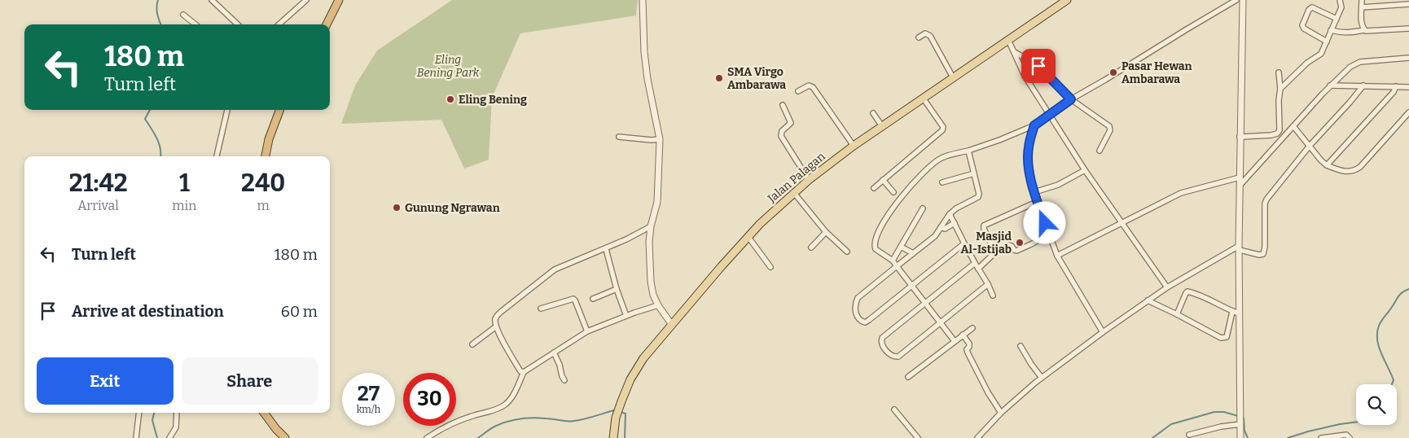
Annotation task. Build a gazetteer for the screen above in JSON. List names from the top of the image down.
{
  "streets": {
    "main road": ["Jalan Palagan"]
  },
  "parks": ["Eling Bening Park"],
  "places": [
    "Pasar Hewan Ambarawa",
    "SMA Virgo Ambarawa",
    "Eling Bening",
    "Gunung Ngrawan",
    "Masjid Al-Istijab"
  ],
  "page": {
    "turn": ["180 m", "Turn left"],
    "eta": [
      "21:42",
      "Arrival",
      "1",
      "min",
      "240",
      "m"
    ],
    "list": [
      {
        "name": "Turn left",
        "value": "180 m"
      },
      {
        "name": "Arrive at destination",
        "value": "60 m"
      }
    ],
    "buttons": ["Exit", "Share"],
    "speed": "27 km/h",
    "limit": "30"
  }
}
